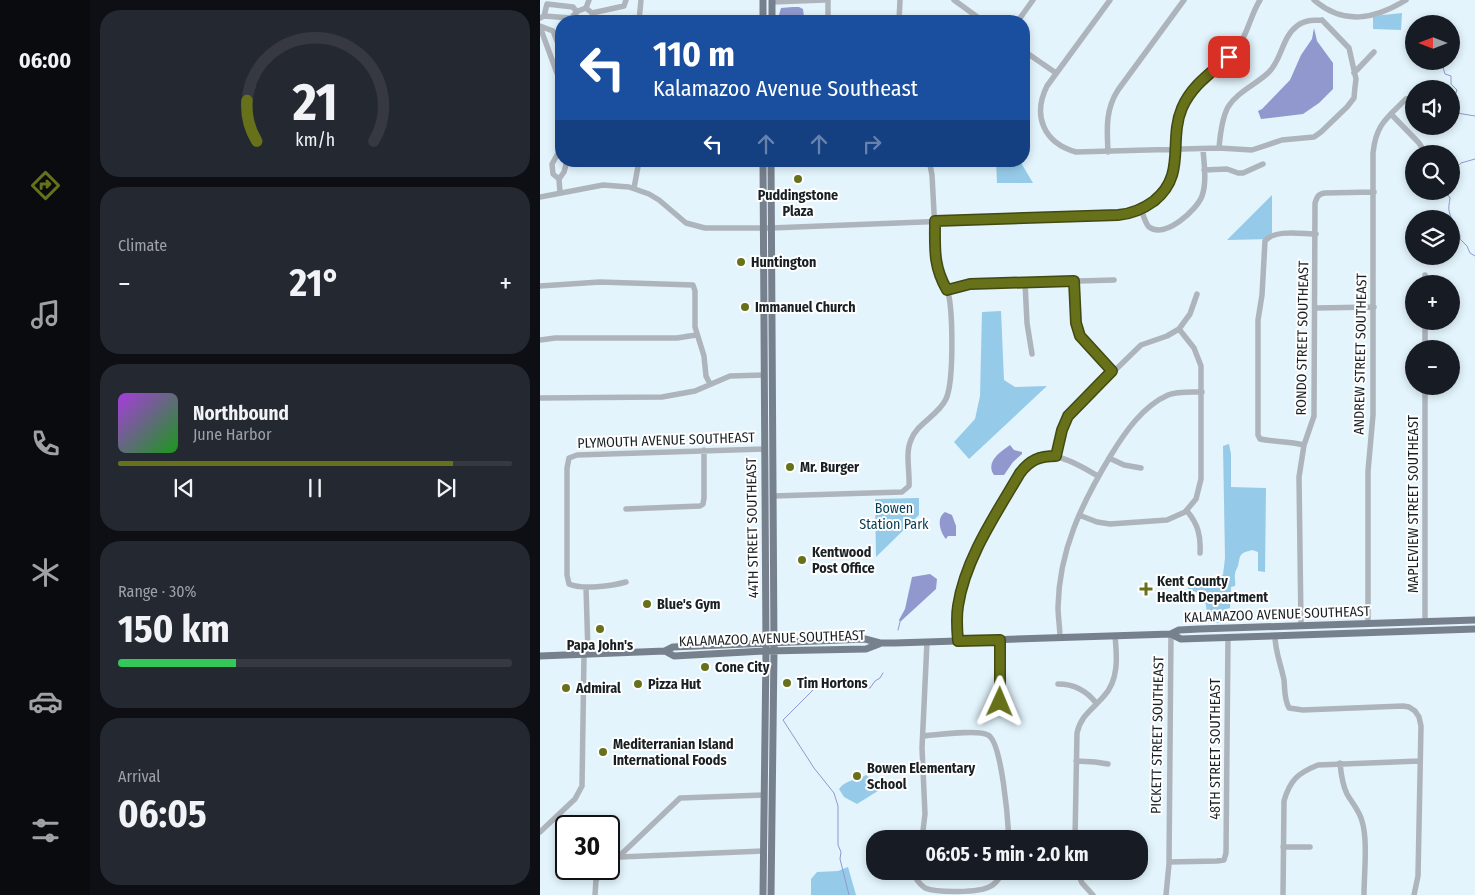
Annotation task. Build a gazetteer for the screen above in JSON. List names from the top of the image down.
{
  "streets": {
    "main road": ["44TH STREET SOUTHEAST", "KALAMAZOO AVENUE SOUTHEAST"],
    "street": [
      "RONDO STREET SOUTHEAST",
      "ANDREW STREET SOUTHEAST",
      "PLYMOUTH AVENUE SOUTHEAST",
      "MAPLEVIEW STREET SOUTHEAST",
      "PICKETT STREET SOUTHEAST",
      "48TH STREET SOUTHEAST"
    ]
  },
  "crossings": [
    ["RONDO STREET SOUTHEAST", "ANDREW STREET SOUTHEAST"],
    ["RONDO STREET SOUTHEAST", "KALAMAZOO AVENUE SOUTHEAST"],
    ["ANDREW STREET SOUTHEAST", "KALAMAZOO AVENUE SOUTHEAST"],
    ["PLYMOUTH AVENUE SOUTHEAST", "44TH STREET SOUTHEAST"],
    ["MAPLEVIEW STREET SOUTHEAST", "KALAMAZOO AVENUE SOUTHEAST"],
    ["44TH STREET SOUTHEAST", "KALAMAZOO AVENUE SOUTHEAST"],
    ["KALAMAZOO AVENUE SOUTHEAST", "PICKETT STREET SOUTHEAST"],
    ["KALAMAZOO AVENUE SOUTHEAST", "48TH STREET SOUTHEAST"],
    ["PICKETT STREET SOUTHEAST", "48TH STREET SOUTHEAST"]
  ],
  "parks": ["Bowen Station Park"],
  "places": {
    "other": [
      "Puddingstone Plaza",
      "Huntington",
      "Immanuel Church",
      "Mr. Burger",
      "Kentwood Post Office",
      "Blue's Gym",
      "Papa John's",
      "Cone City",
      "Tim Hortons",
      "Pizza Hut",
      "Admiral",
      "Mediterranian Island International Foods",
      "Bowen Elementary School"
    ],
    "health": ["Kent County Health Department"]
  },
  "north": "left",
  "page": {
    "tabs": "06:00",
    "map_buttons": ["+", "−"],
    "turn": ["110 m", "Kalamazoo Avenue Southeast"],
    "tile": [
      "Climate",
      ["Range · 30%", "150 km"],
      ["Arrival", "06:05"]
    ],
    "heat": ["−", "21°", "+"],
    "song": ["Northbound", "June Harbor"],
    "limit": "30",
    "trip": "06:05 · 5 min · 2.0 km",
    "gauge": ["21", "km/h"]
  }
}
